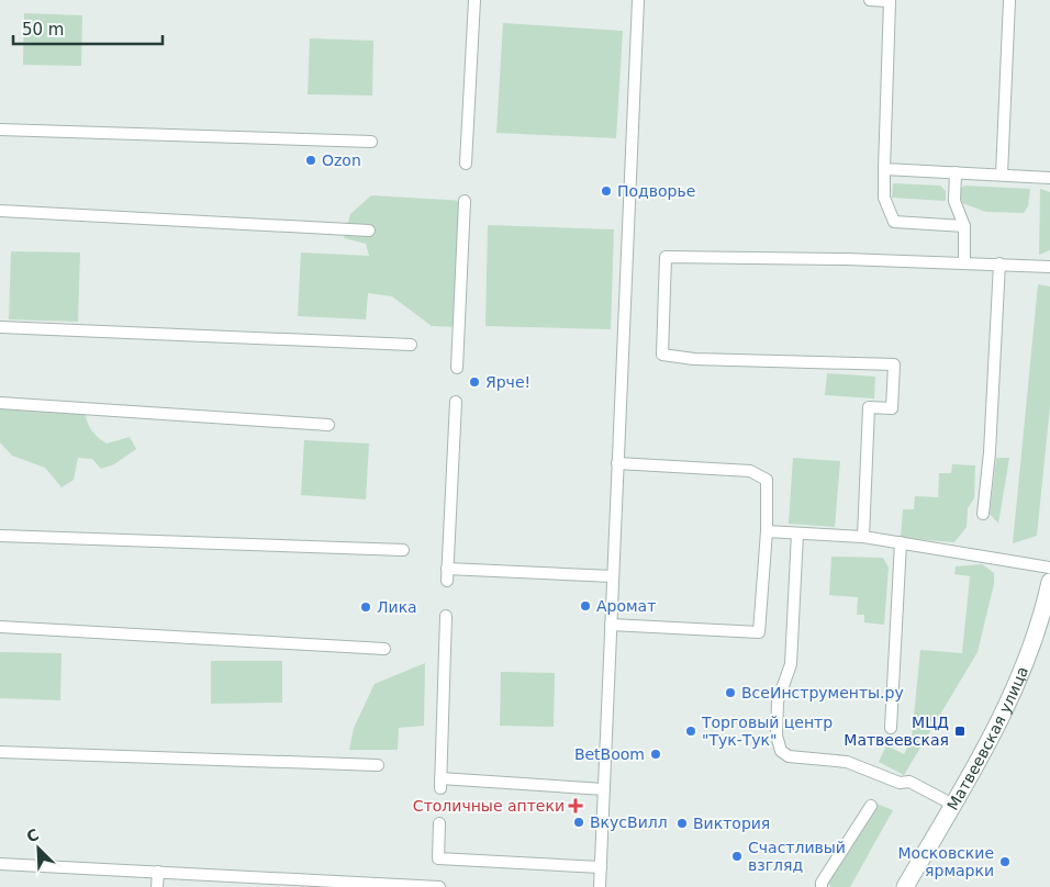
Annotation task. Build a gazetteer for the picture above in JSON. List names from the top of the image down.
{
  "streets": {
    "street": ["Матвеевская улица"]
  },
  "places": {
    "other": [
      "Ozon",
      "Подворье",
      "Ярче!",
      "Аромат",
      "Лика",
      "ВсеИнструменты.ру",
      "Торговый центр \"Тук-Тук\"",
      "BetBoom",
      "ВкусВилл",
      "Виктория",
      "Счастливый взгляд",
      "Московские ярмарки"
    ],
    "transit": ["МЦД Матвеевская"],
    "health": ["Столичные аптеки"]
  },
  "scale_bar": "50 m",
  "north": "top left"
}
